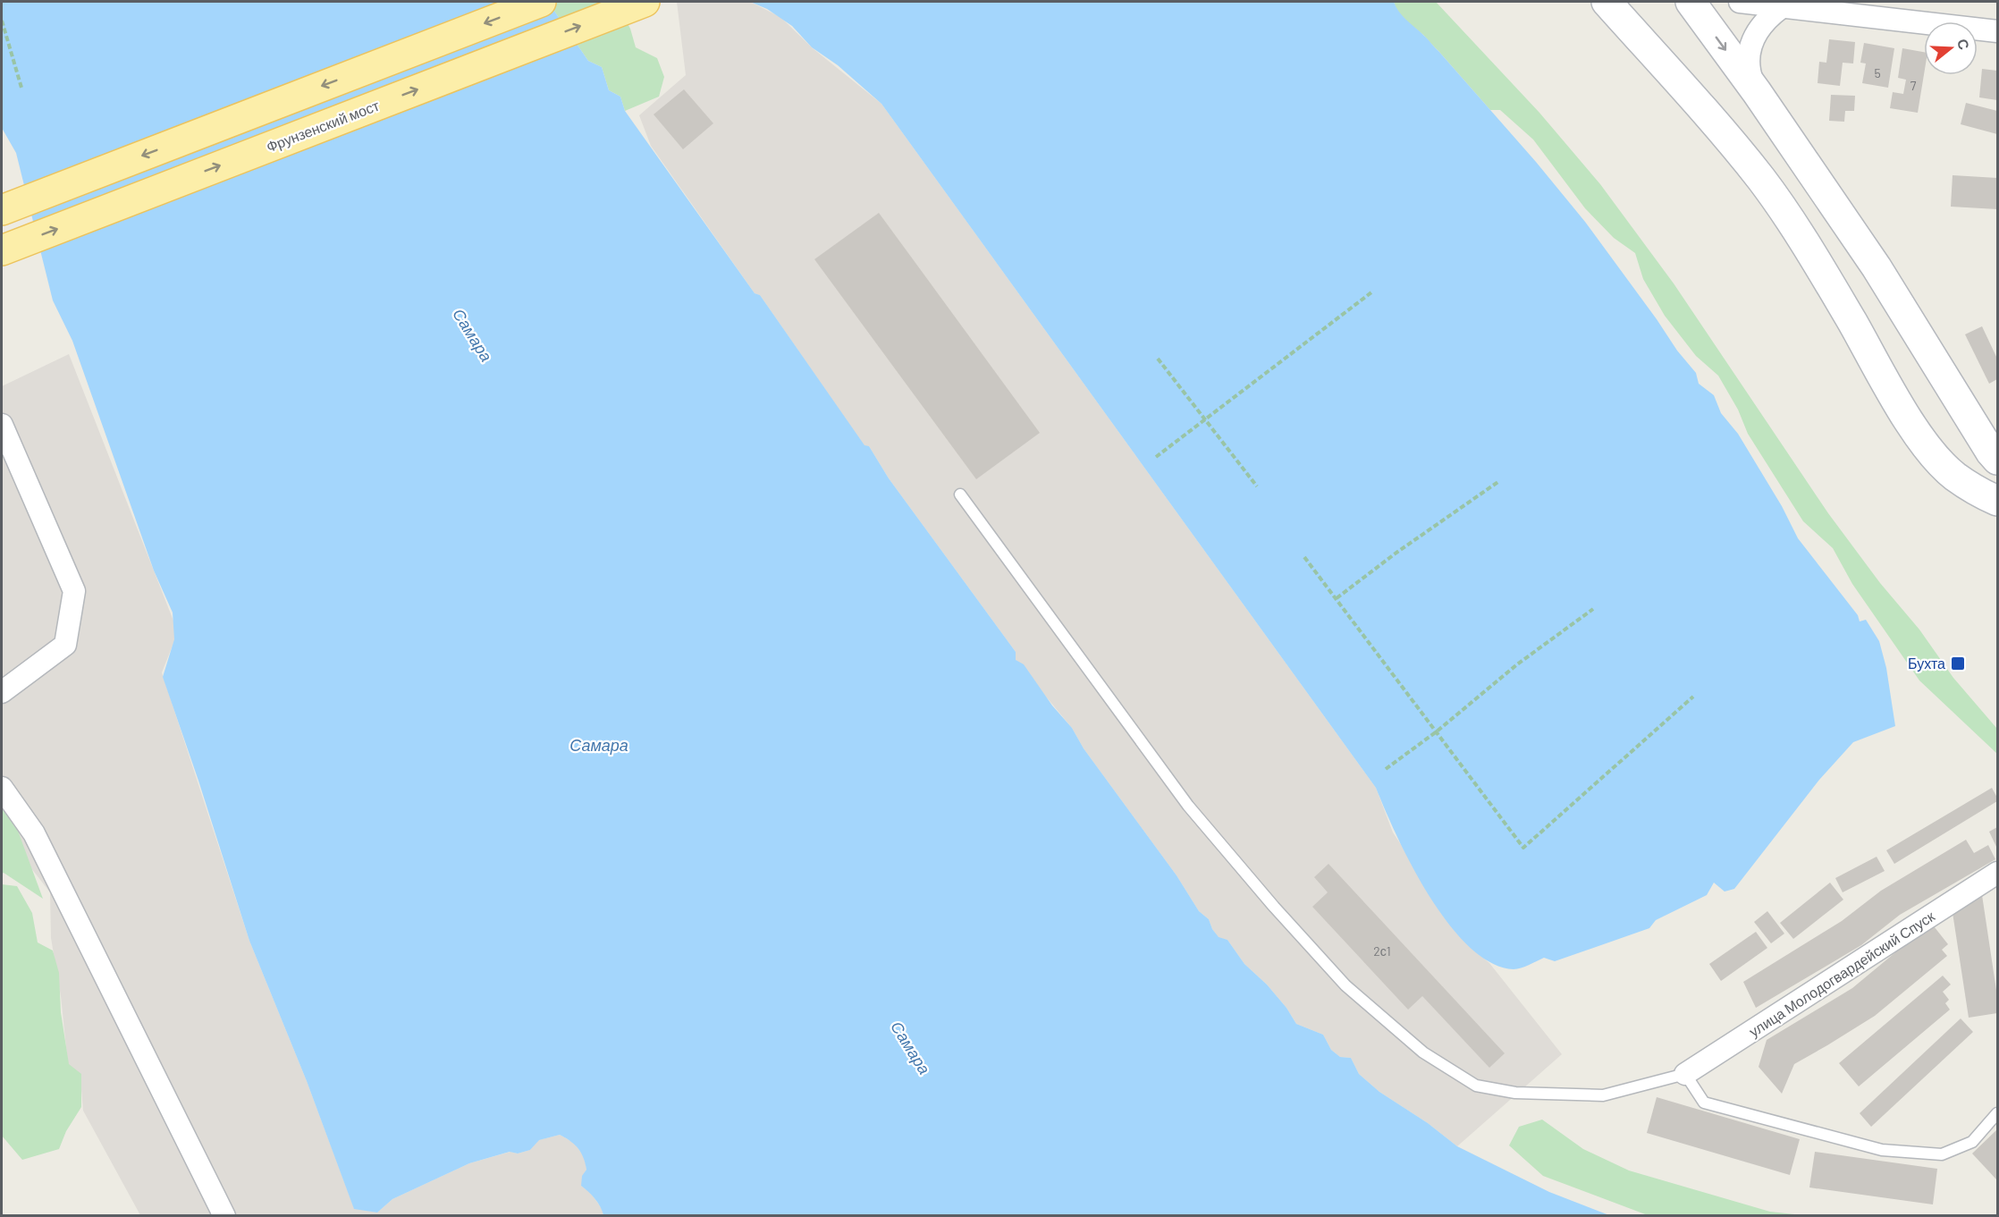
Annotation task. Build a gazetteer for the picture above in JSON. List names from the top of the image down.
{
  "streets": {
    "main road": ["Фрунзенский мост"],
    "street": ["улица Молодогвардейский Спуск"]
  },
  "water": ["Самара"],
  "places": {
    "transit": ["Бухта"]
  },
  "house_numbers": ["5", "7", "2с1"],
  "north": "right"
}
